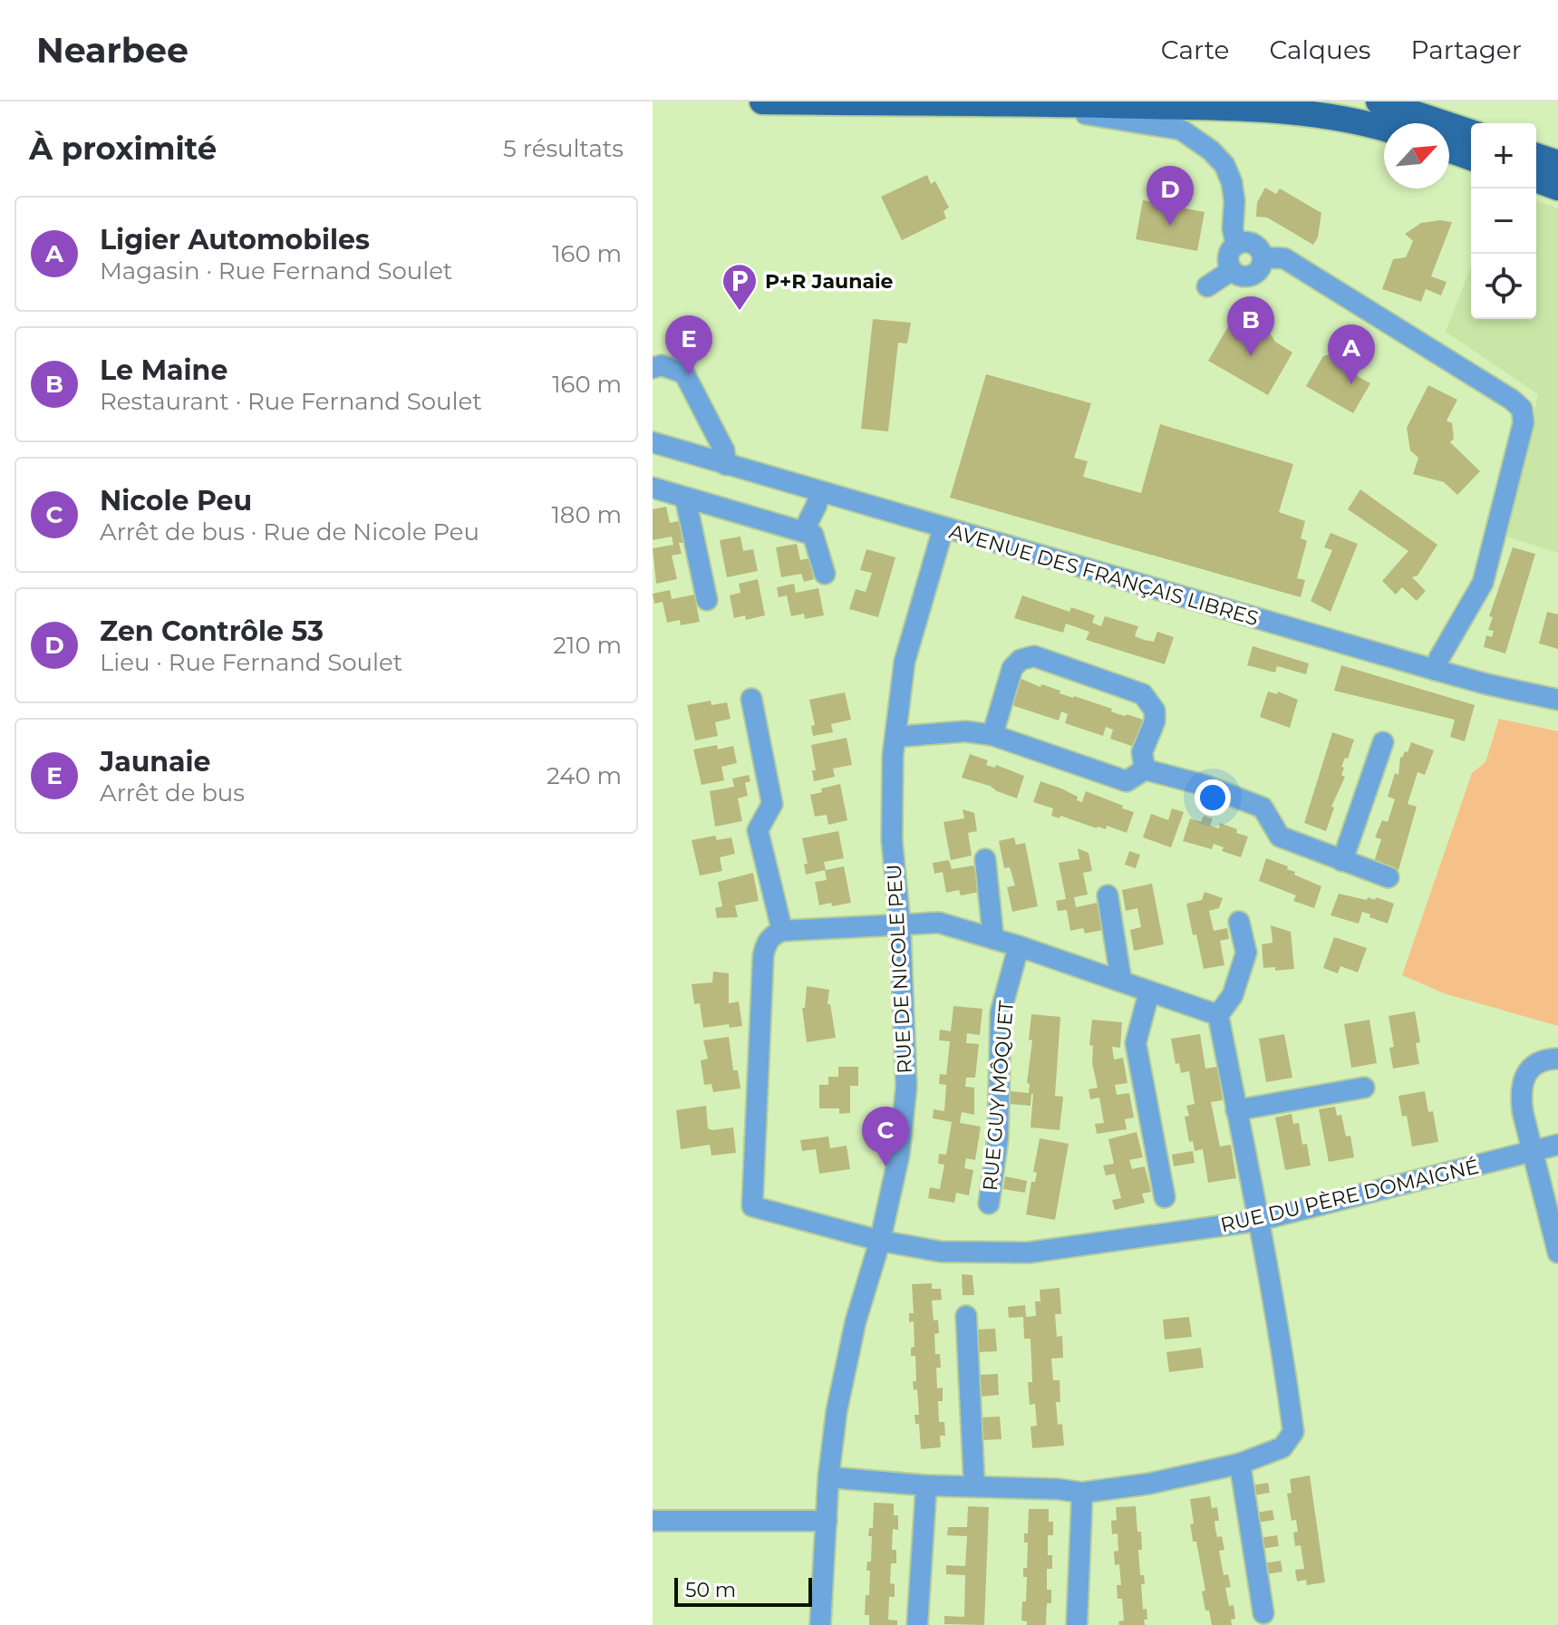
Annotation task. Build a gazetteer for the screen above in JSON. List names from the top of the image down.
{
  "streets": {
    "street": [
      "AVENUE DES FRANÇAIS LIBRES",
      "RUE DE NICOLE PEU",
      "RUE GUY MÔQUET",
      "RUE DU PÈRE DOMAIGNÉ"
    ]
  },
  "crossings": [
    ["AVENUE DES FRANÇAIS LIBRES", "RUE DE NICOLE PEU"],
    ["RUE DE NICOLE PEU", "RUE DU PÈRE DOMAIGNÉ"]
  ],
  "places": {
    "parking": ["P+R Jaunaie"]
  },
  "scale_bar": "50 m",
  "north": "top right",
  "page": {
    "header": "Nearbee",
    "nav": ["Carte", "Calques", "Partager"],
    "heading": ["À proximité", "5 résultats"],
    "map_buttons": ["+", "−"],
    "pins": [
      "D",
      "B",
      "E",
      "A",
      "C"
    ],
    "list": [
      {
        "mark": "A",
        "name": "Ligier Automobiles",
        "note": "Magasin · Rue Fernand Soulet",
        "value": "160 m"
      },
      {
        "mark": "B",
        "name": "Le Maine",
        "note": "Restaurant · Rue Fernand Soulet",
        "value": "160 m"
      },
      {
        "mark": "C",
        "name": "Nicole Peu",
        "note": "Arrêt de bus · Rue de Nicole Peu",
        "value": "180 m"
      },
      {
        "mark": "D",
        "name": "Zen Contrôle 53",
        "note": "Lieu · Rue Fernand Soulet",
        "value": "210 m"
      },
      {
        "mark": "E",
        "name": "Jaunaie",
        "note": "Arrêt de bus",
        "value": "240 m"
      }
    ],
    "scale": "50 m"
  }
}
